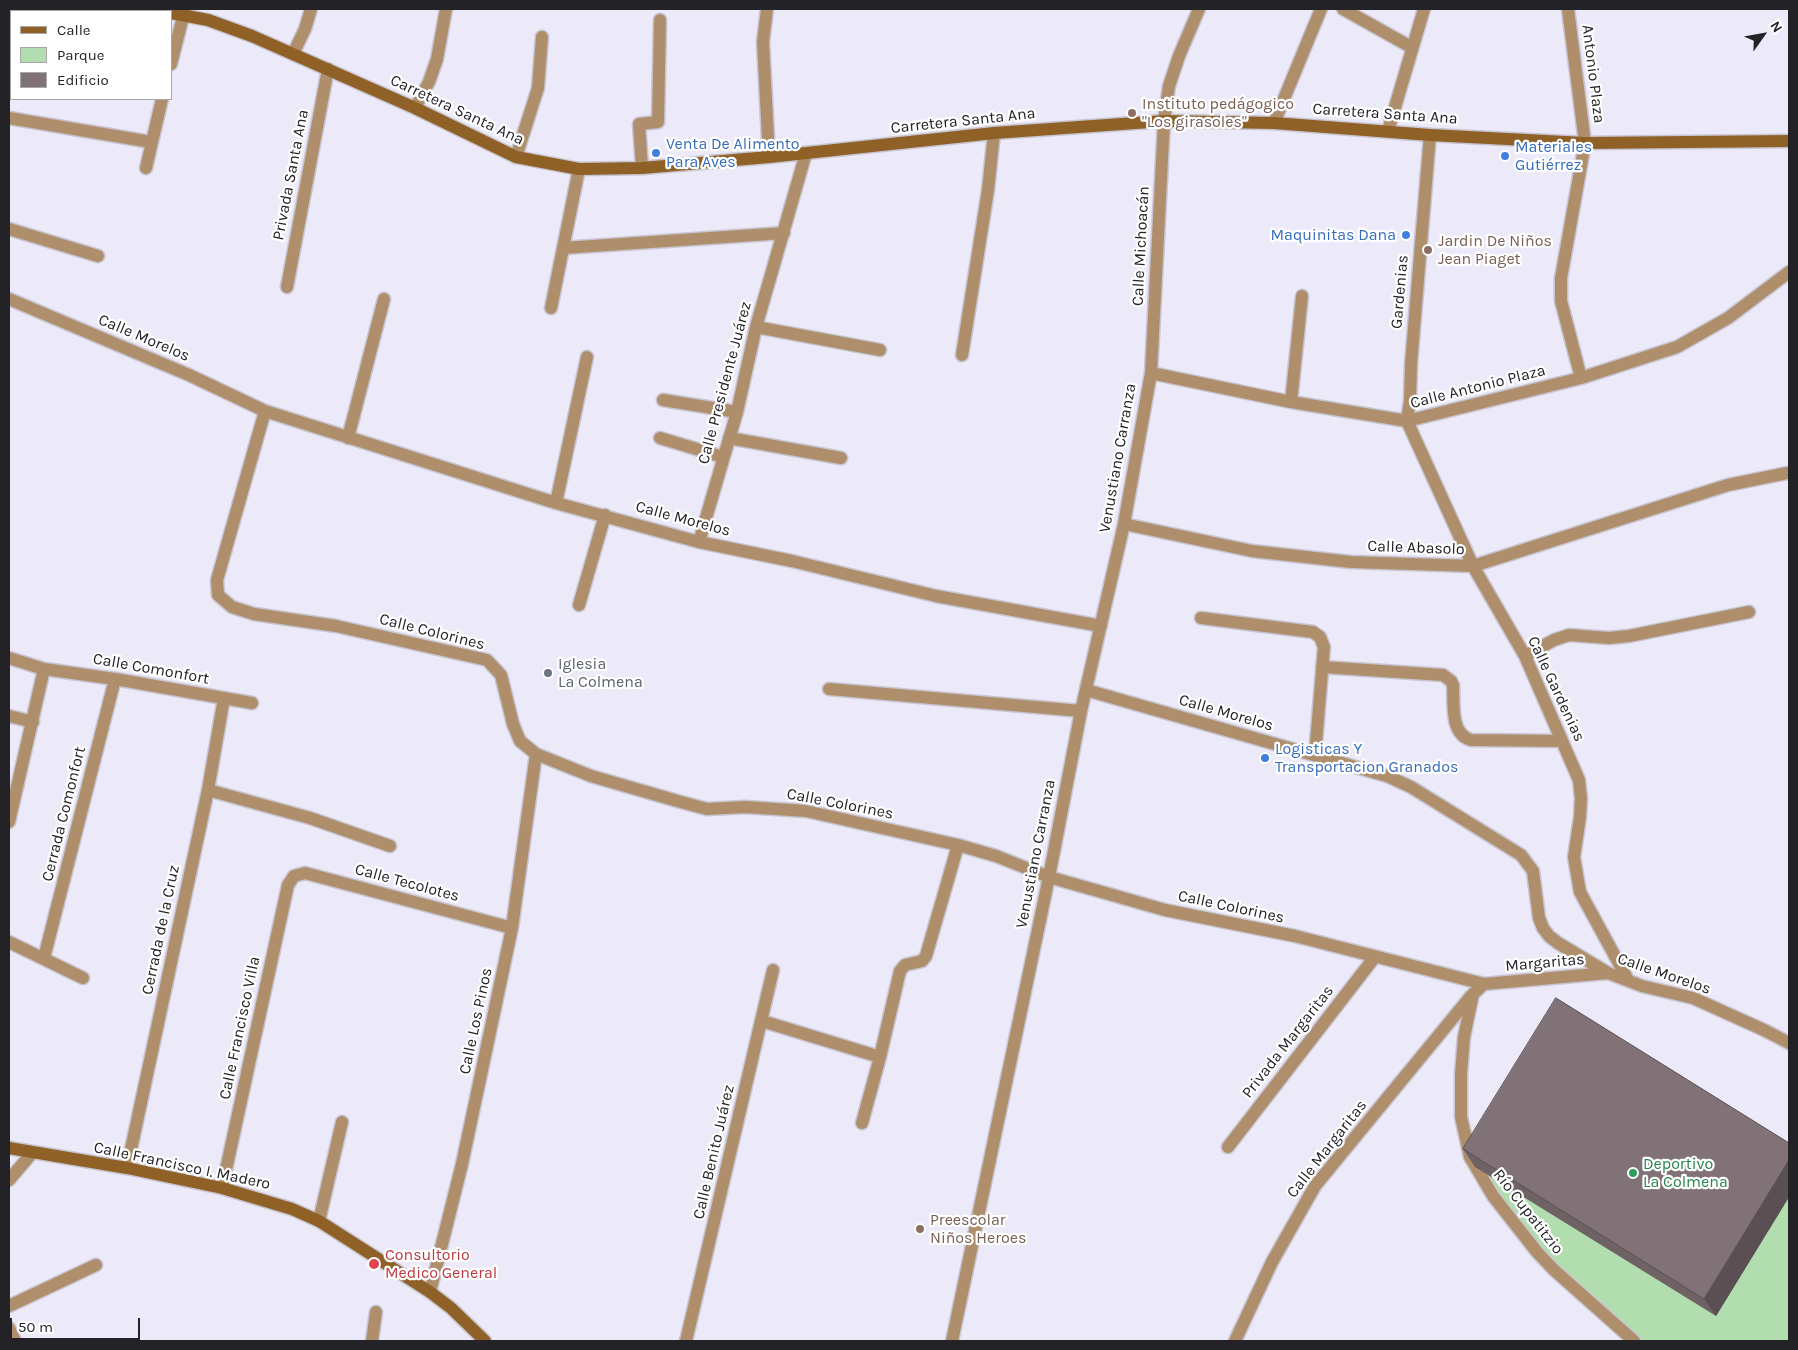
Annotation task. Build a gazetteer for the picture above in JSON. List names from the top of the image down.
{
  "streets": {
    "main road": ["Carretera Santa Ana", "Calle Francisco I. Madero"],
    "street": [
      "Antonio Plaza",
      "Privada Santa Ana",
      "Calle Michoacán",
      "Gardenias",
      "Calle Morelos",
      "Calle Presidente Juárez",
      "Calle Antonio Plaza",
      "Venustiano Carranza",
      "Calle Abasolo",
      "Calle Colorines",
      "Calle Comonfort",
      "Calle Gardenias",
      "Cerrada Comonfort",
      "Calle Tecolotes",
      "Cerrada de la Cruz",
      "Margaritas",
      "Calle Los Pinos",
      "Calle Francisco Villa",
      "Privada Margaritas",
      "Calle Margaritas",
      "Calle Benito Juárez",
      "Río Cupatitzio"
    ]
  },
  "crossings": [
    ["Antonio Plaza", "Carretera Santa Ana"],
    ["Antonio Plaza", "Calle Antonio Plaza"],
    ["Carretera Santa Ana", "Privada Santa Ana"],
    ["Carretera Santa Ana", "Calle Michoacán"],
    ["Carretera Santa Ana", "Gardenias"],
    ["Carretera Santa Ana", "Calle Presidente Juárez"],
    ["Calle Michoacán", "Calle Antonio Plaza"],
    ["Calle Michoacán", "Venustiano Carranza"],
    ["Gardenias", "Calle Antonio Plaza"],
    ["Gardenias", "Calle Gardenias"],
    ["Calle Morelos", "Calle Presidente Juárez"],
    ["Calle Morelos", "Venustiano Carranza"],
    ["Calle Morelos", "Calle Colorines"],
    ["Calle Morelos", "Calle Gardenias"],
    ["Calle Morelos", "Margaritas"],
    ["Calle Antonio Plaza", "Venustiano Carranza"],
    ["Calle Antonio Plaza", "Calle Gardenias"],
    ["Venustiano Carranza", "Calle Abasolo"],
    ["Venustiano Carranza", "Calle Colorines"],
    ["Calle Abasolo", "Calle Gardenias"],
    ["Calle Colorines", "Margaritas"],
    ["Calle Colorines", "Calle Los Pinos"],
    ["Calle Colorines", "Privada Margaritas"],
    ["Calle Comonfort", "Cerrada Comonfort"],
    ["Calle Comonfort", "Cerrada de la Cruz"],
    ["Calle Tecolotes", "Calle Los Pinos"],
    ["Calle Tecolotes", "Calle Francisco Villa"],
    ["Cerrada de la Cruz", "Calle Francisco I. Madero"],
    ["Calle Los Pinos", "Calle Francisco I. Madero"],
    ["Calle Francisco Villa", "Calle Francisco I. Madero"],
    ["Calle Margaritas", "Río Cupatitzio"]
  ],
  "places": [
    "Instituto pedágogico \"Los girasoles\"",
    "Venta De Alimento Para Aves",
    "Materiales Gutiérrez",
    "Maquinitas Dana",
    "Jardin De Niños Jean Piaget",
    "Iglesia La Colmena",
    "Logisticas Y Transportacion Granados",
    "Deportivo La Colmena",
    "Preescolar Niños Heroes",
    "Consultorio Medico General"
  ],
  "legend": ["Calle", "Parque", "Edificio"],
  "scale_bar": "50 m",
  "north": "top right"
}
